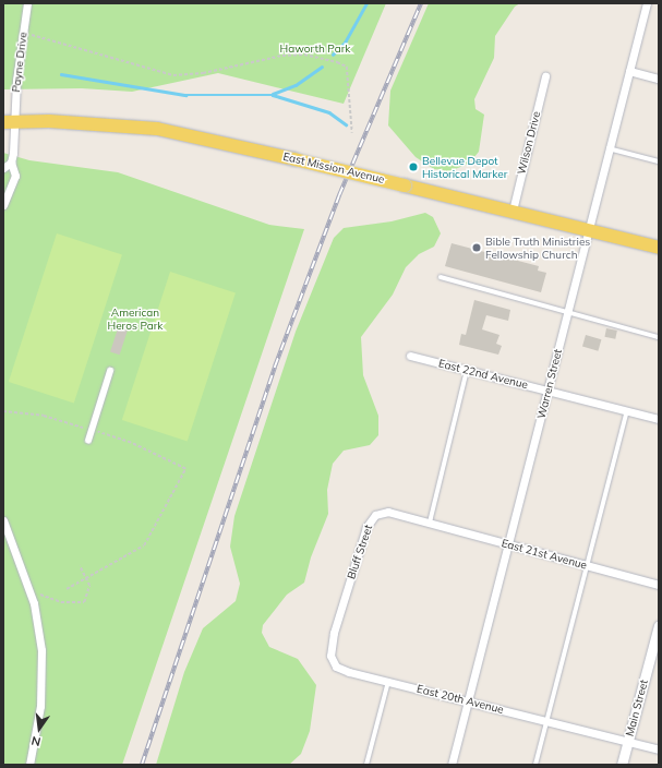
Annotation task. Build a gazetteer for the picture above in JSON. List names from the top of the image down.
{
  "streets": {
    "main road": ["East Mission Avenue"],
    "street": [
      "Payne Drive",
      "Wilson Drive",
      "East 22nd Avenue",
      "Warren Street",
      "Bluff Street",
      "East 21st Avenue",
      "East 20th Avenue",
      "Main Street"
    ]
  },
  "crossings": [
    ["Payne Drive", "East Mission Avenue"],
    ["Wilson Drive", "East Mission Avenue"],
    ["East Mission Avenue", "Warren Street"],
    ["East 22nd Avenue", "Warren Street"],
    ["Warren Street", "East 21st Avenue"],
    ["Warren Street", "East 20th Avenue"],
    ["Bluff Street", "East 21st Avenue"],
    ["Bluff Street", "East 20th Avenue"],
    ["East 20th Avenue", "Main Street"]
  ],
  "parks": ["Haworth Park", "American Heros Park"],
  "places": ["Bellevue Depot Historical Marker", "Bible Truth Ministries Fellowship Church"],
  "north": "bottom"
}
